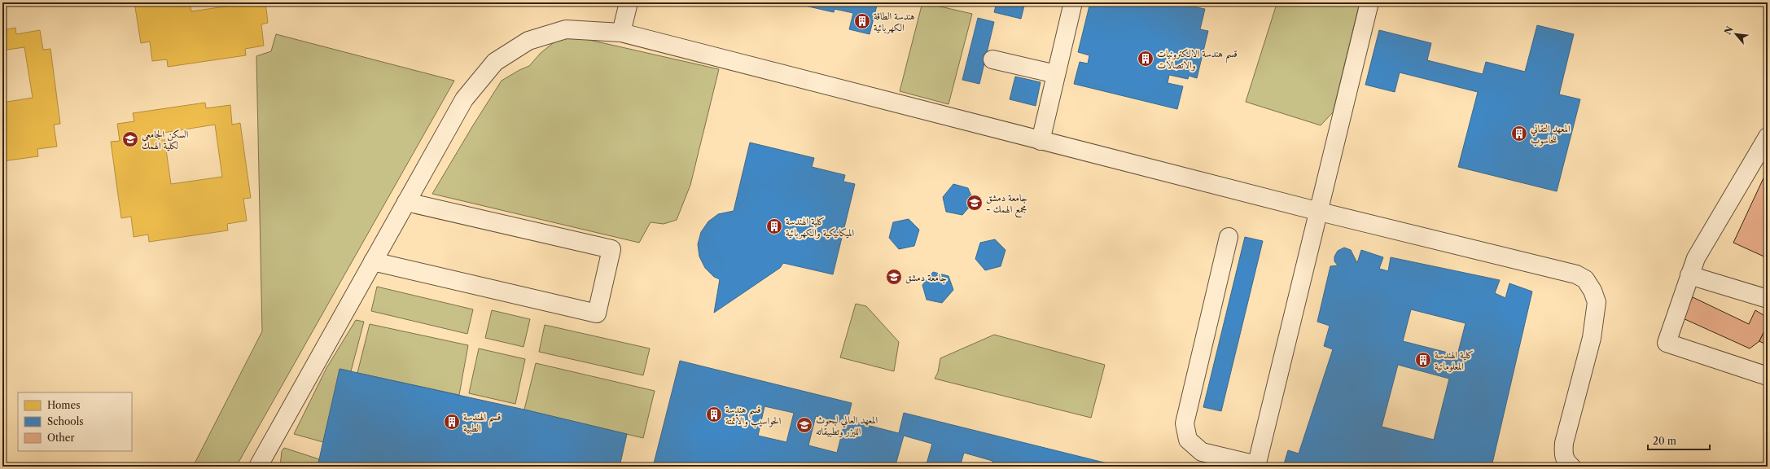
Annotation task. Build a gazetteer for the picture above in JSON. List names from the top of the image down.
{
  "places": {
    "building": [
      "هندسة الطاقة الكهربائية",
      "قسم هندسة الالكترونيات والاتصالات",
      "المعهد التقاني للحاسوب",
      "كلية الهندسة الميكانيكية والكهربائية",
      "كلية الهندسة المعلوماتية",
      "قسم هندسة الحواسيب والأتمتة",
      "قسم الهندسة الطبية"
    ],
    "school or university": [
      "السكن الجامعي لكلية الهمك",
      "جامعة دمشق - مجمع الهمك",
      "جامعة دمشق",
      "المعهد العالي لبحوث الليزر وتطبيقاته"
    ]
  },
  "legend": ["Homes", "Schools", "Other"],
  "scale_bar": "20 m",
  "north": "top left"
}
